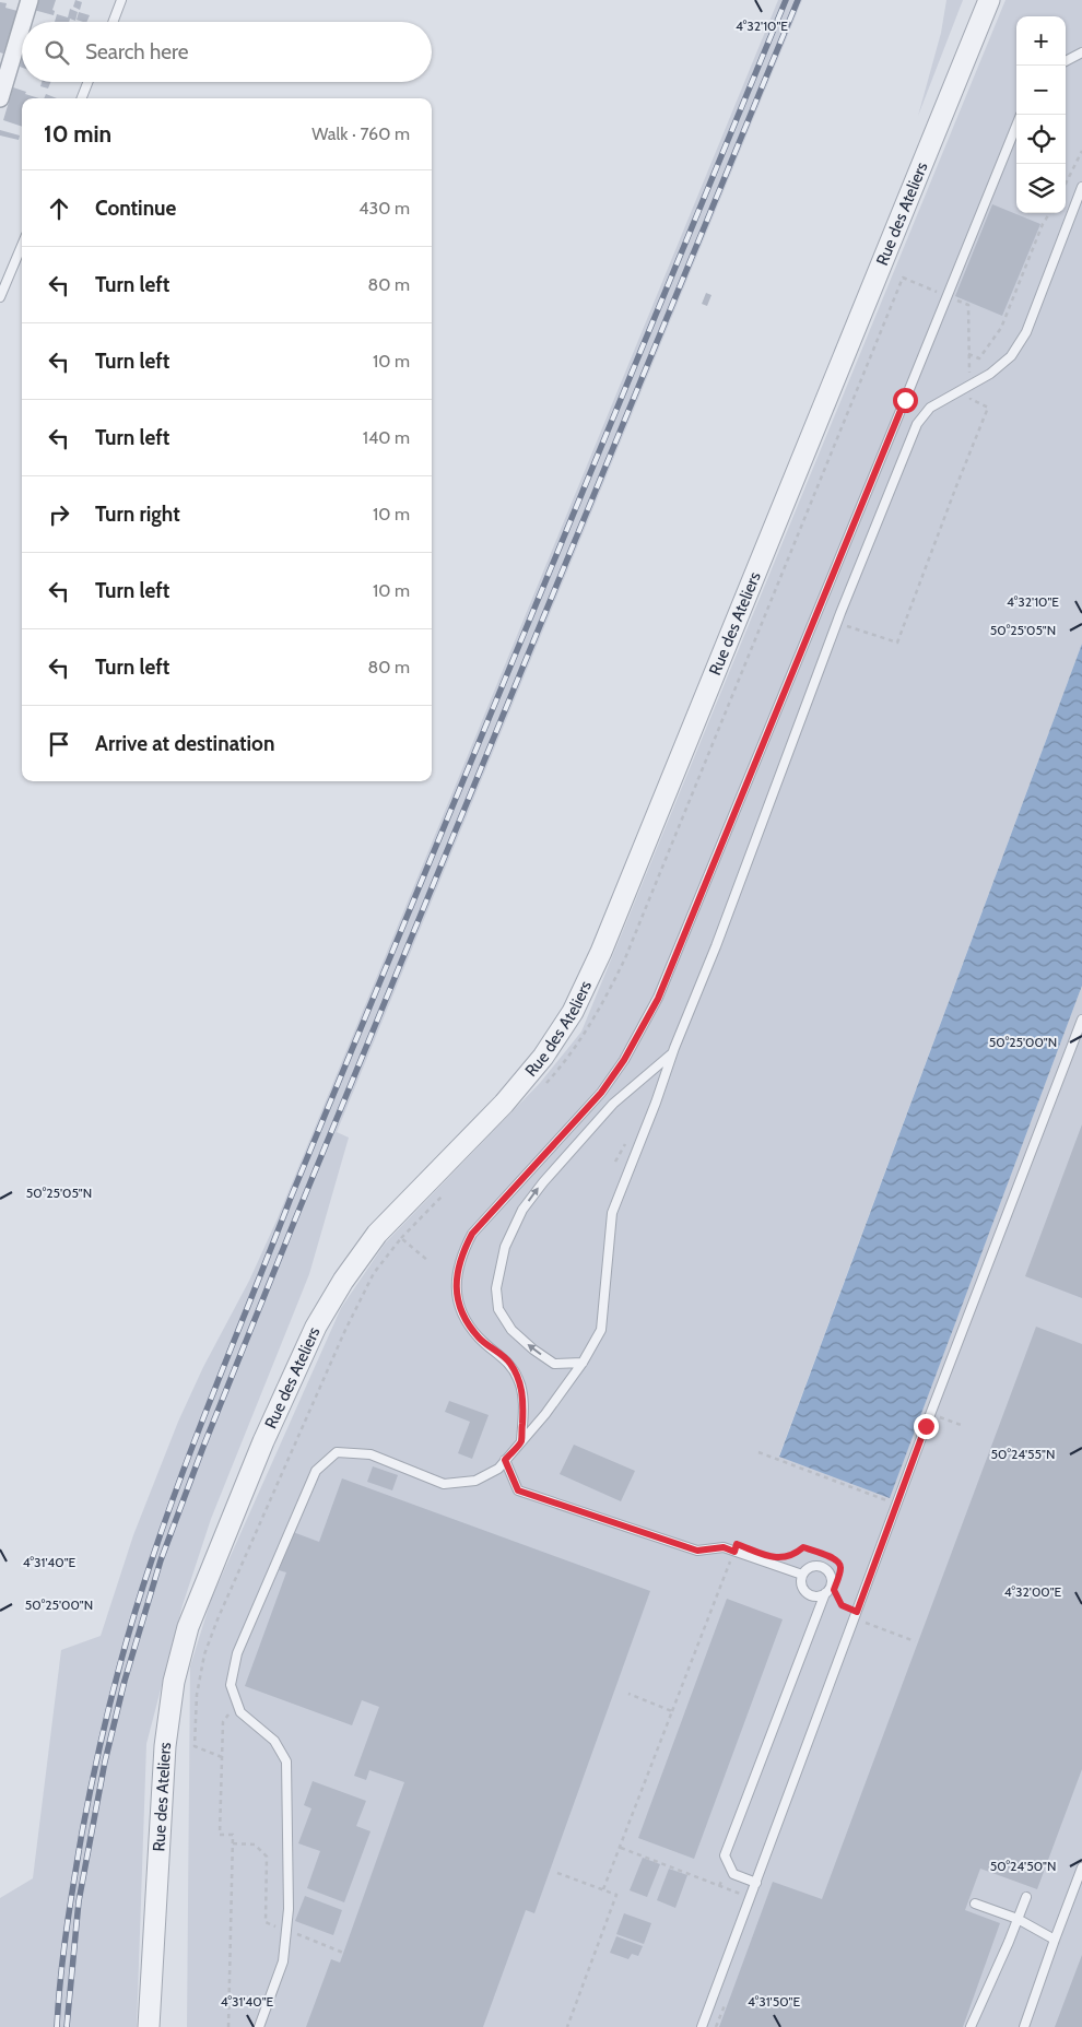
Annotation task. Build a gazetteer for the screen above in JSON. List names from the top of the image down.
{
  "streets": {
    "street": ["Rue des Ateliers"]
  },
  "page": {
    "map_buttons": ["+", "−"],
    "search": "Search here",
    "heading": ["10 min", "Walk · 760 m"],
    "list": [
      ["Continue", "430 m"],
      ["Turn left", "80 m"],
      ["Turn left", "10 m"],
      ["Turn left", "140 m"],
      ["Turn right", "10 m"],
      ["Turn left", "10 m"],
      ["Turn left", "80 m"],
      "Arrive at destination"
    ]
  },
  "coordinates": [
    "4°32'10\"E",
    "50°25'05\"N",
    "50°25'00\"N",
    "50°24'55\"N",
    "4°31'40\"E",
    "4°32'00\"E",
    "50°24'50\"N",
    "4°31'50\"E"
  ]
}
